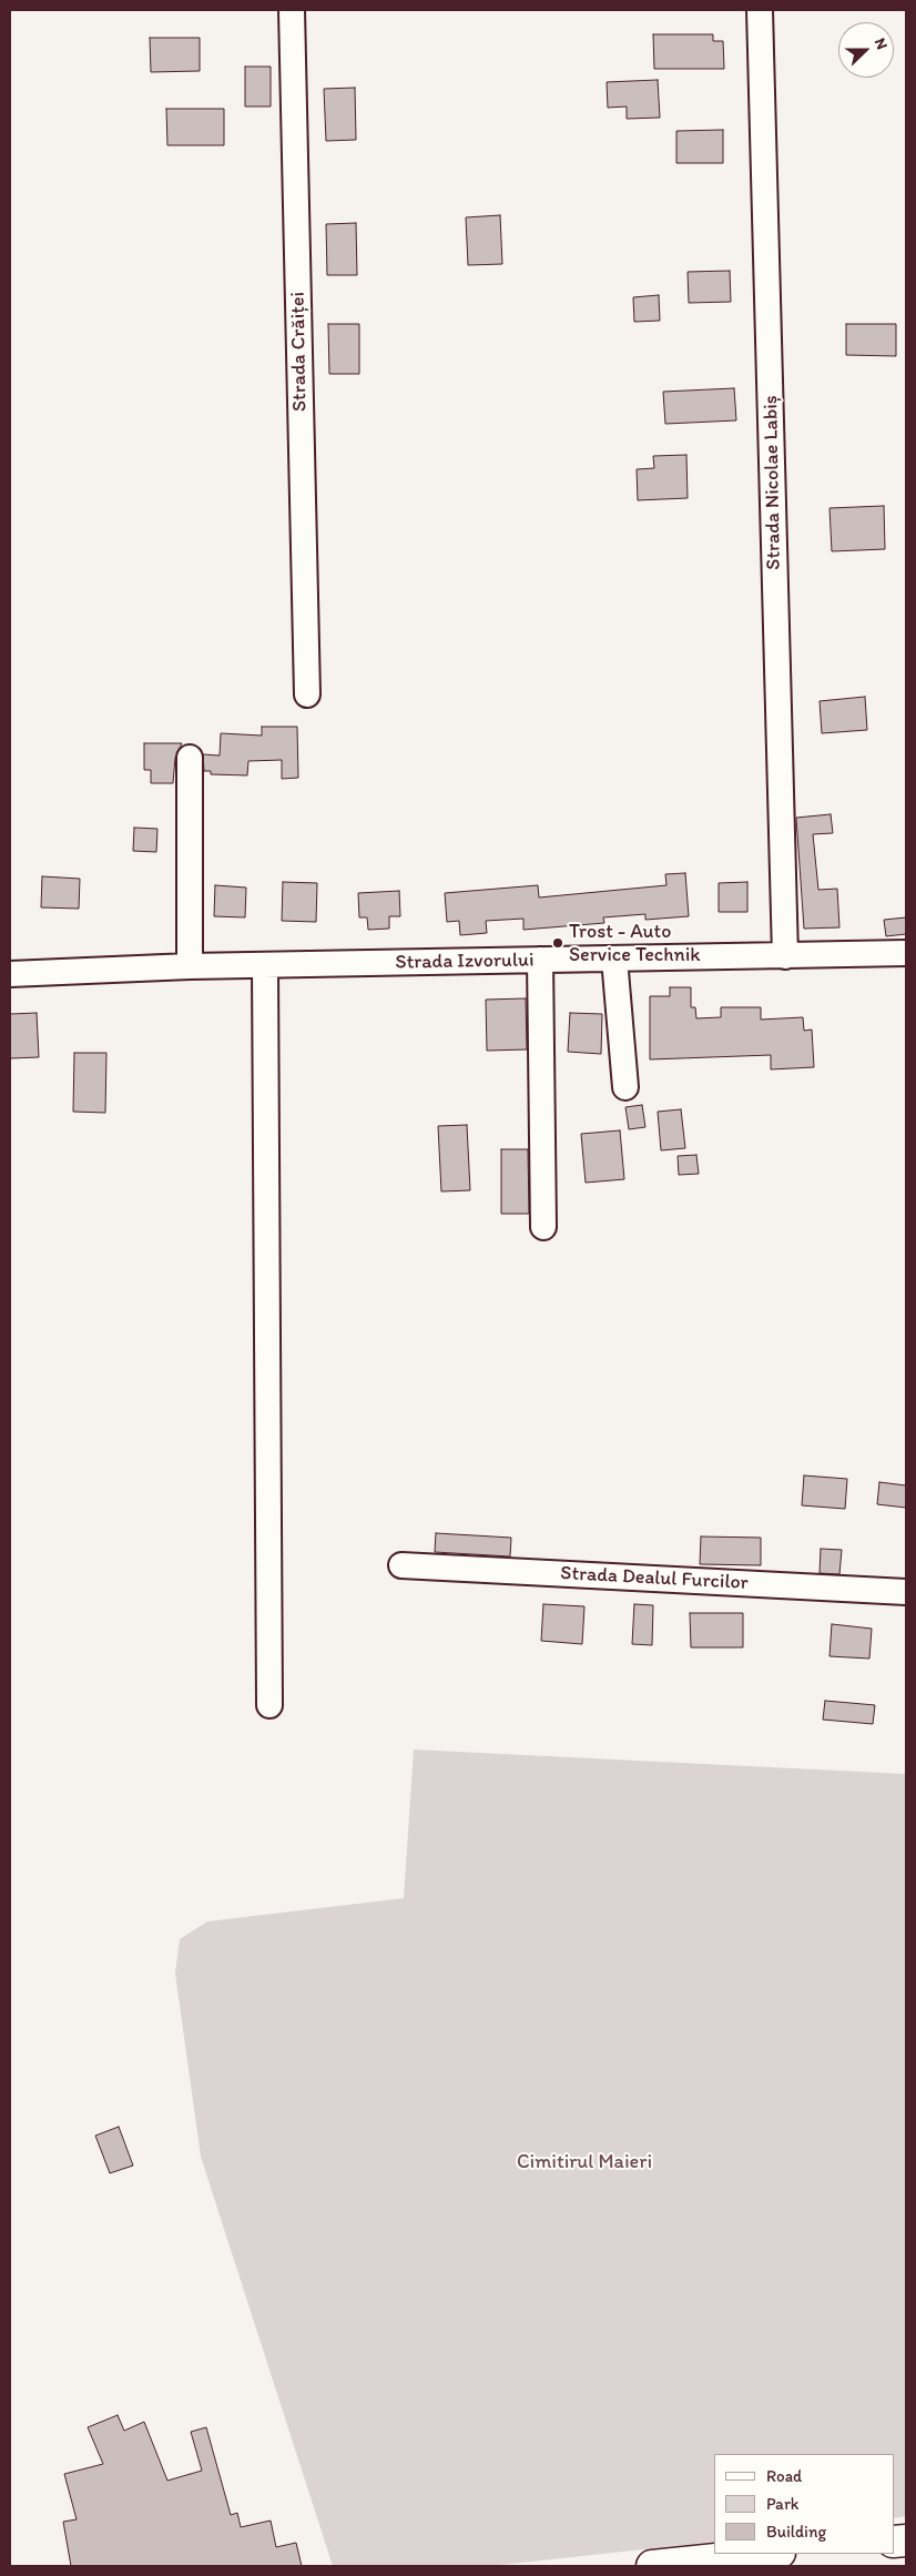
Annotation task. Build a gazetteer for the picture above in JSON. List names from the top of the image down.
{
  "streets": {
    "street": [
      "Strada Crăiței",
      "Strada Nicolae Labiș",
      "Strada Izvorului",
      "Strada Dealul Furcilor"
    ]
  },
  "crossings": [
    ["Strada Nicolae Labiș", "Strada Izvorului"]
  ],
  "parks": ["Cimitirul Maieri"],
  "places": ["Trost - Auto Service Technik"],
  "legend": ["Road", "Park", "Building"],
  "north": "right"
}
